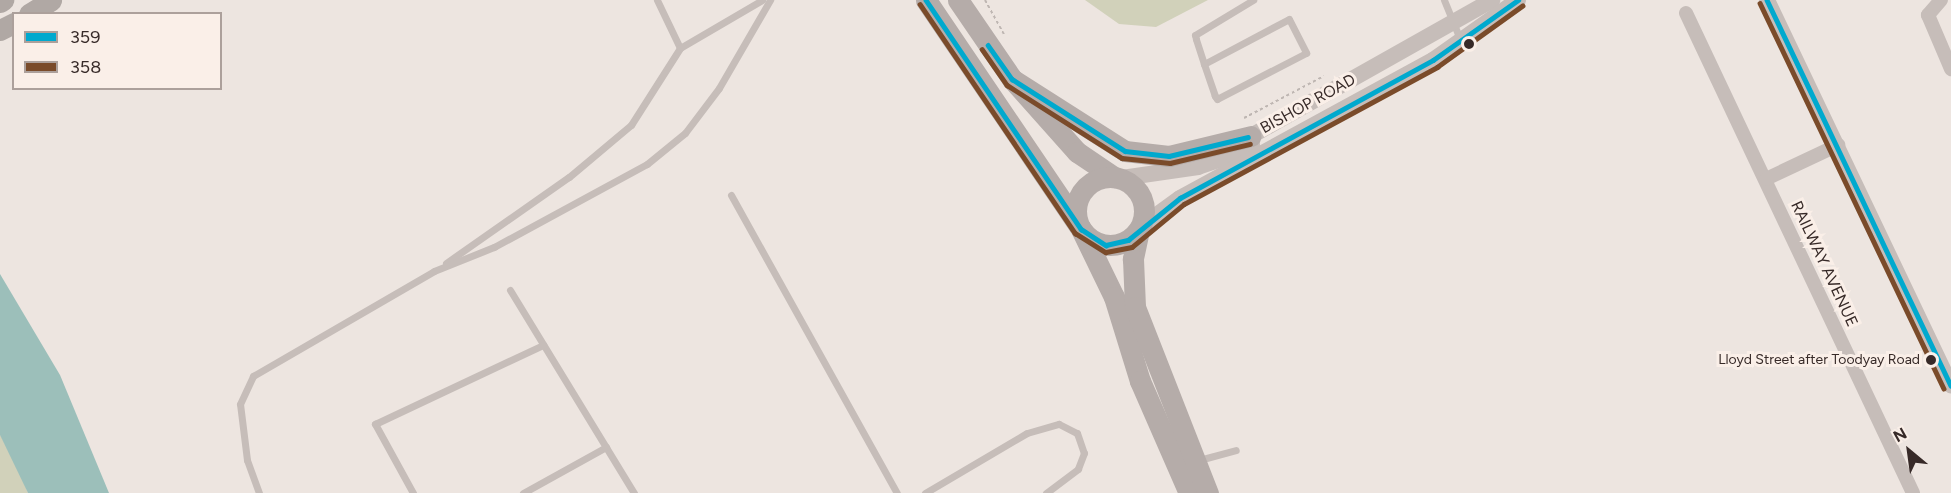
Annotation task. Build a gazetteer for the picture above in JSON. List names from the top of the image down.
{
  "streets": {
    "street": ["BISHOP ROAD", "RAILWAY AVENUE"]
  },
  "places": ["Lloyd Street after Toodyay Road"],
  "lines": ["transit line 359", "transit line 358"],
  "legend": ["359", "358"],
  "north": "top left"
}
